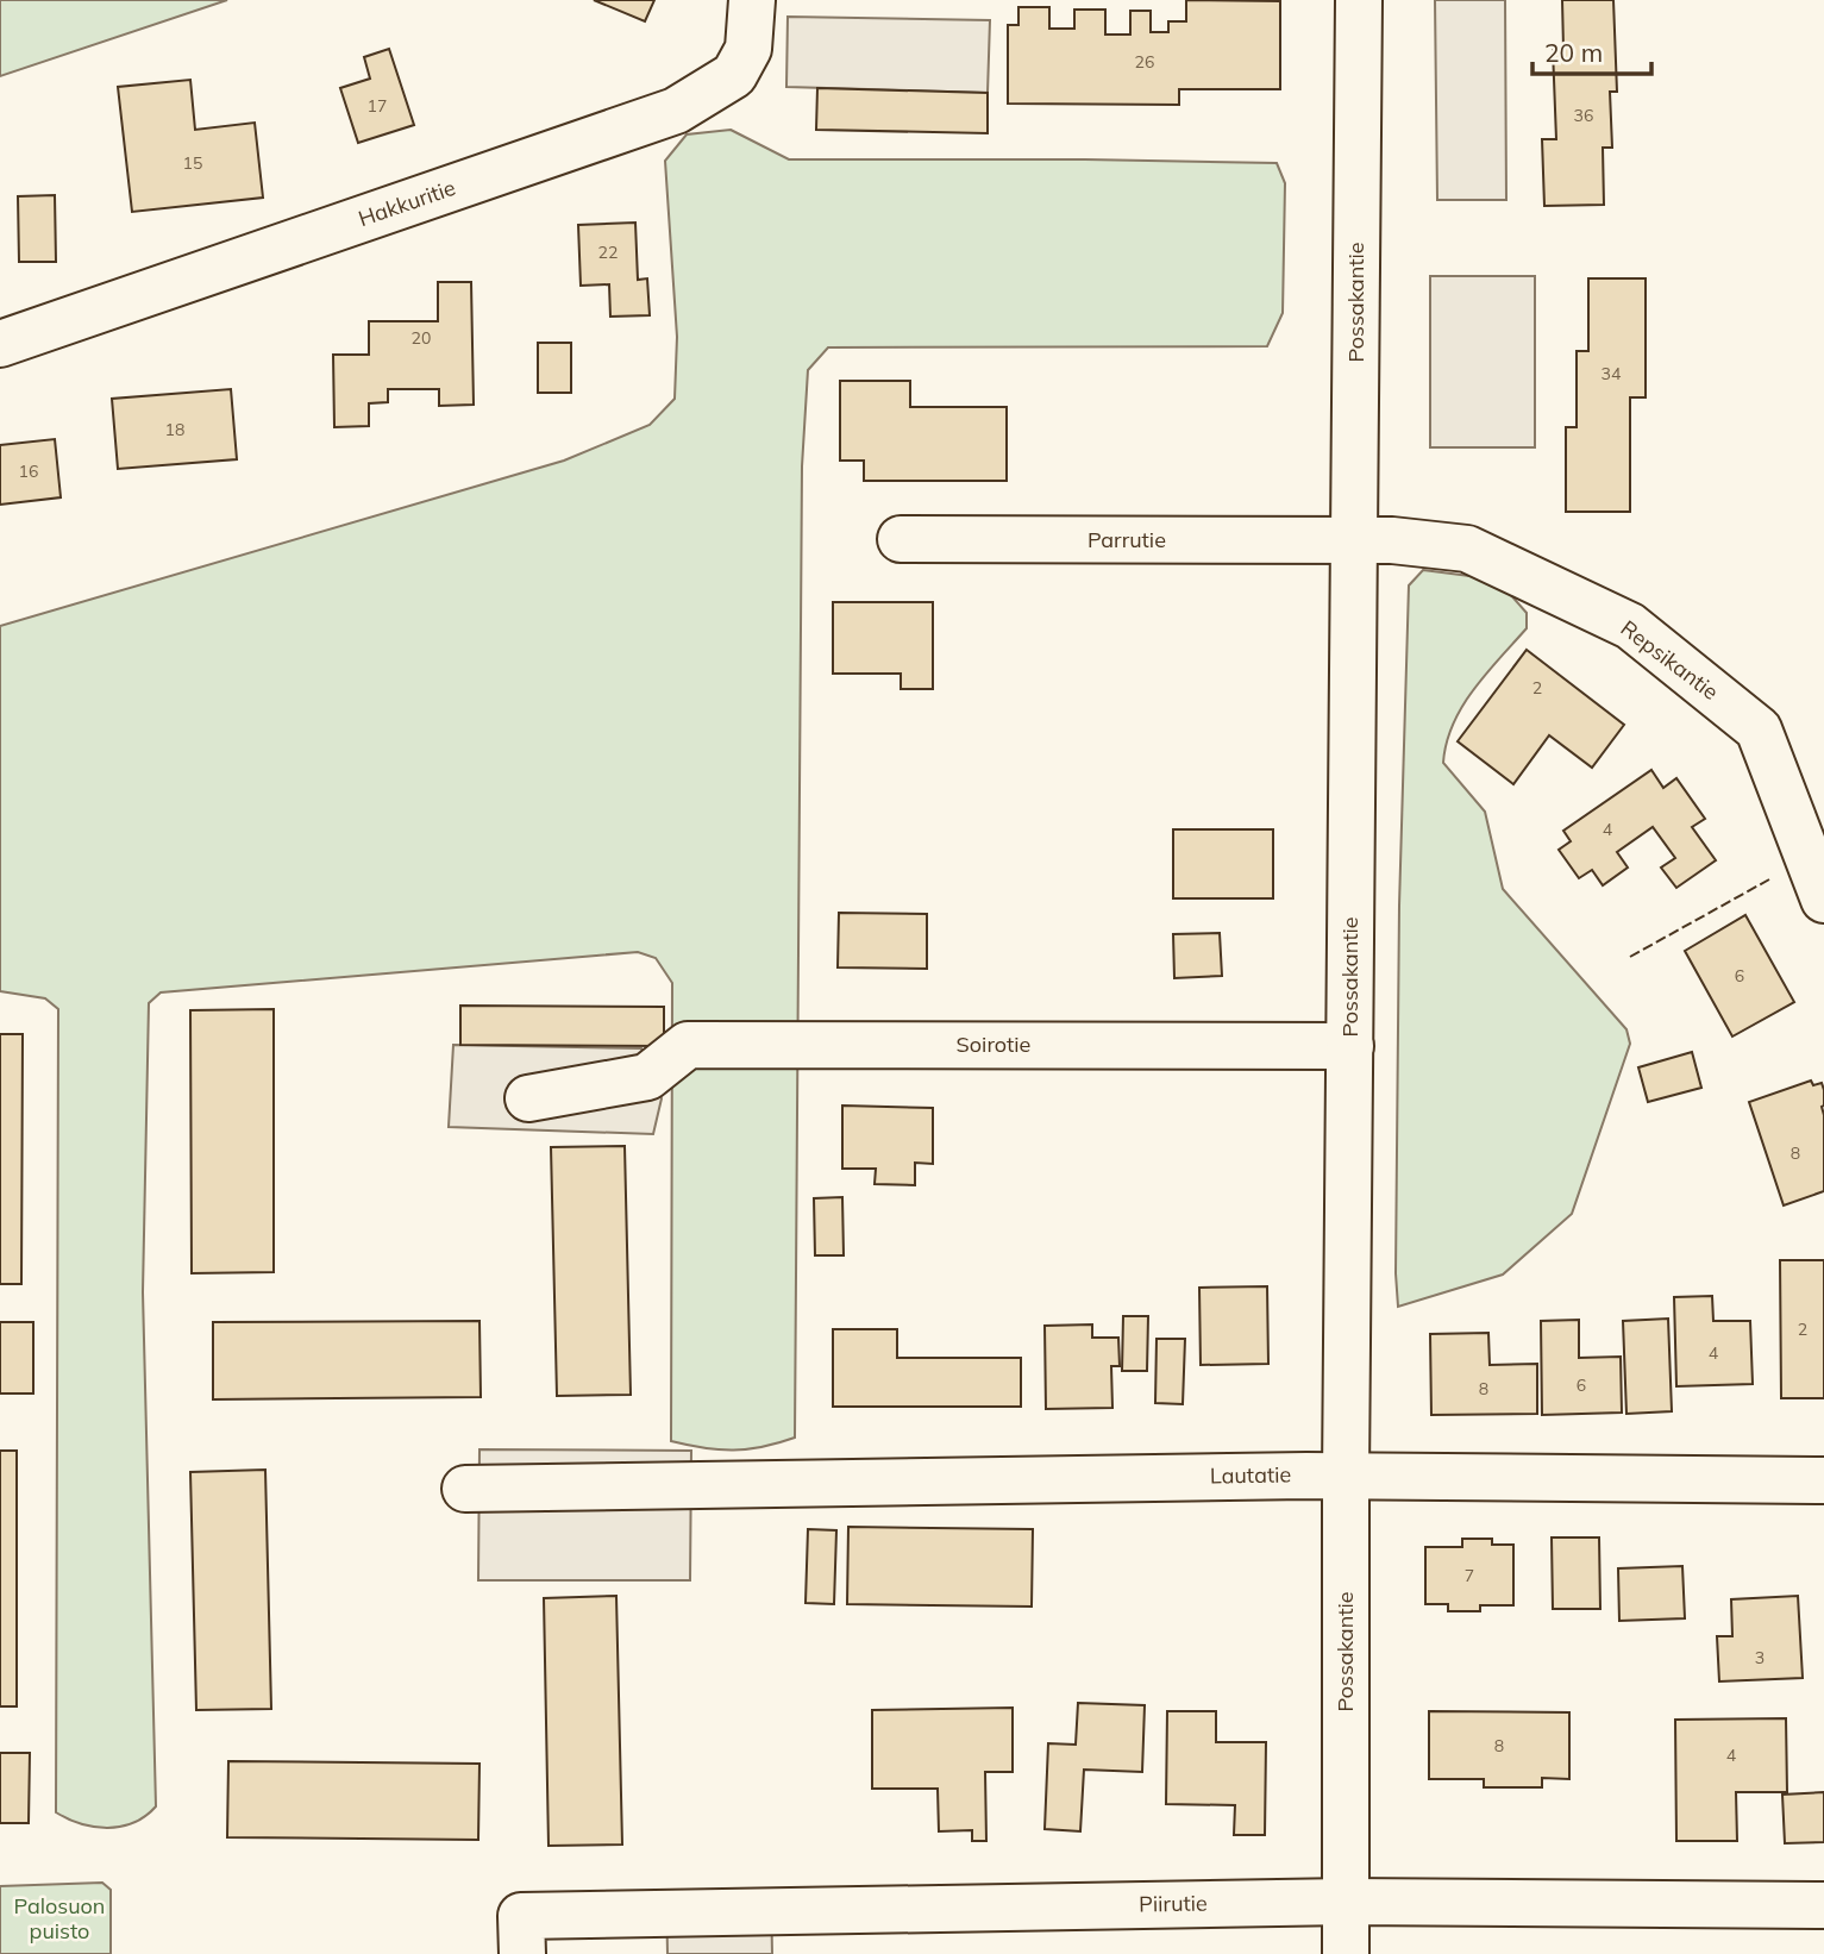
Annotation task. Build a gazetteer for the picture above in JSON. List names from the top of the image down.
{
  "streets": {
    "street": [
      "Hakkuritie",
      "Possakantie",
      "Parrutie",
      "Repsikantie",
      "Soirotie",
      "Lautatie",
      "Piirutie"
    ]
  },
  "crossings": [
    ["Possakantie", "Parrutie"],
    ["Possakantie", "Repsikantie"],
    ["Possakantie", "Soirotie"],
    ["Possakantie", "Lautatie"],
    ["Possakantie", "Piirutie"],
    ["Parrutie", "Repsikantie"]
  ],
  "parks": ["Palosuon puisto"],
  "house_numbers": [
    "26",
    "17",
    "36",
    "15",
    "22",
    "20",
    "34",
    "18",
    "16",
    "2",
    "4",
    "6",
    "8",
    "2",
    "4",
    "6",
    "8",
    "7",
    "3",
    "8",
    "4"
  ],
  "scale_bar": "20 m"
}
